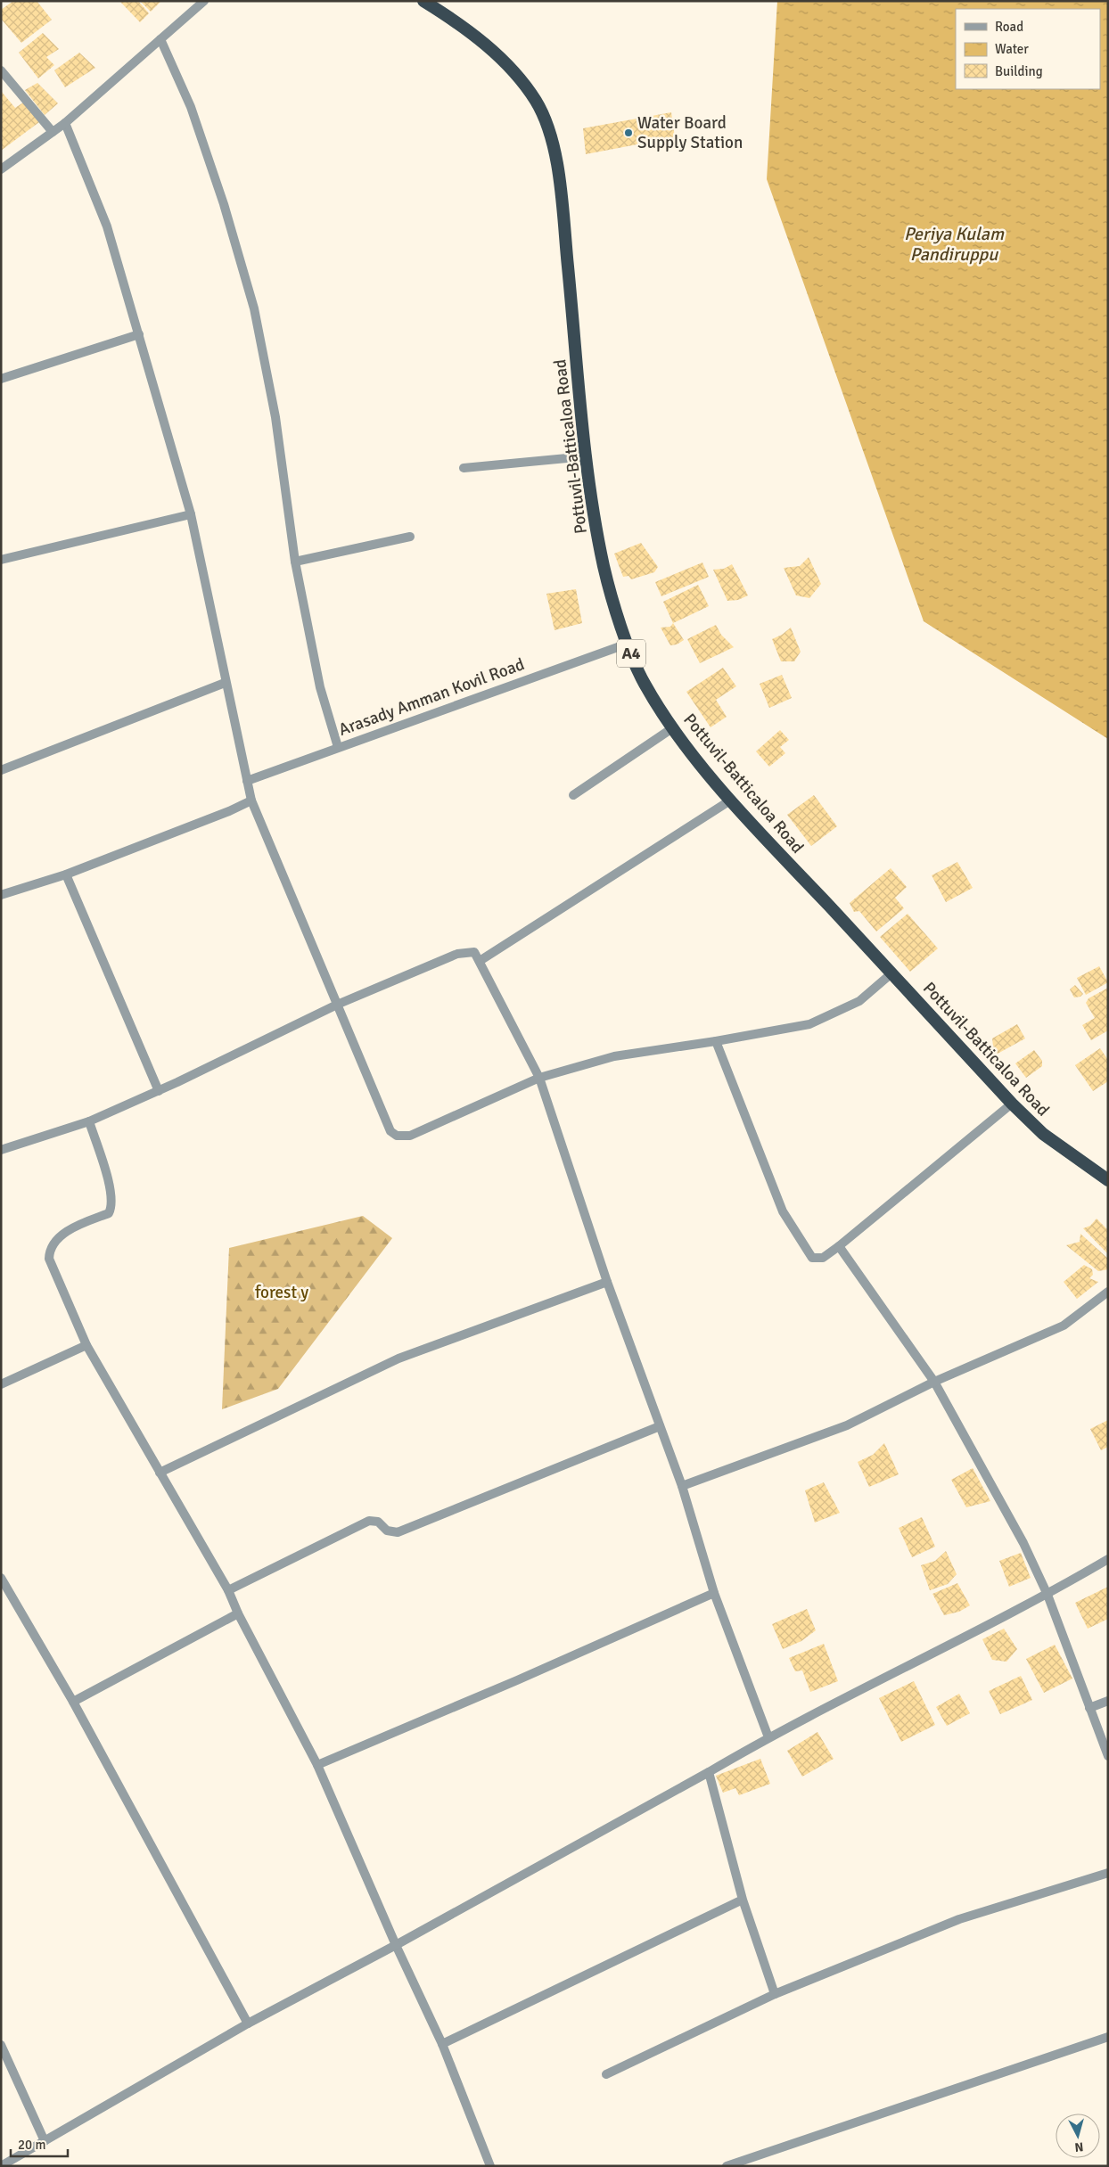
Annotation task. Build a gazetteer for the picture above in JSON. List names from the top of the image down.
{
  "streets": {
    "highway": ["Pottuvil-Batticaloa Road", "A4"],
    "street": ["Arasady Amman Kovil Road"]
  },
  "crossings": [
    ["Pottuvil-Batticaloa Road", "Arasady Amman Kovil Road"]
  ],
  "water": ["Periya Kulam Pandiruppu"],
  "parks": ["forest y"],
  "places": ["Water Board Supply Station"],
  "legend": ["Road", "Water", "Building"],
  "scale_bar": "20 m",
  "north": "bottom"
}
